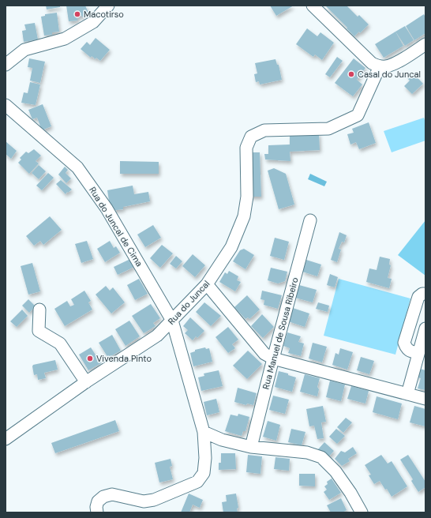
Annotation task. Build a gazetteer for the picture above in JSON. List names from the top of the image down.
{
  "streets": {
    "street": ["Rua do Juncal de Cima", "Rua do Juncal", "Rua Manuel de Sousa Ribeiro"]
  },
  "crossings": [
    ["Rua do Juncal de Cima", "Rua do Juncal"]
  ],
  "places": ["Macotirso", "Casal do Juncal", "Vivenda Pinto"]
}
